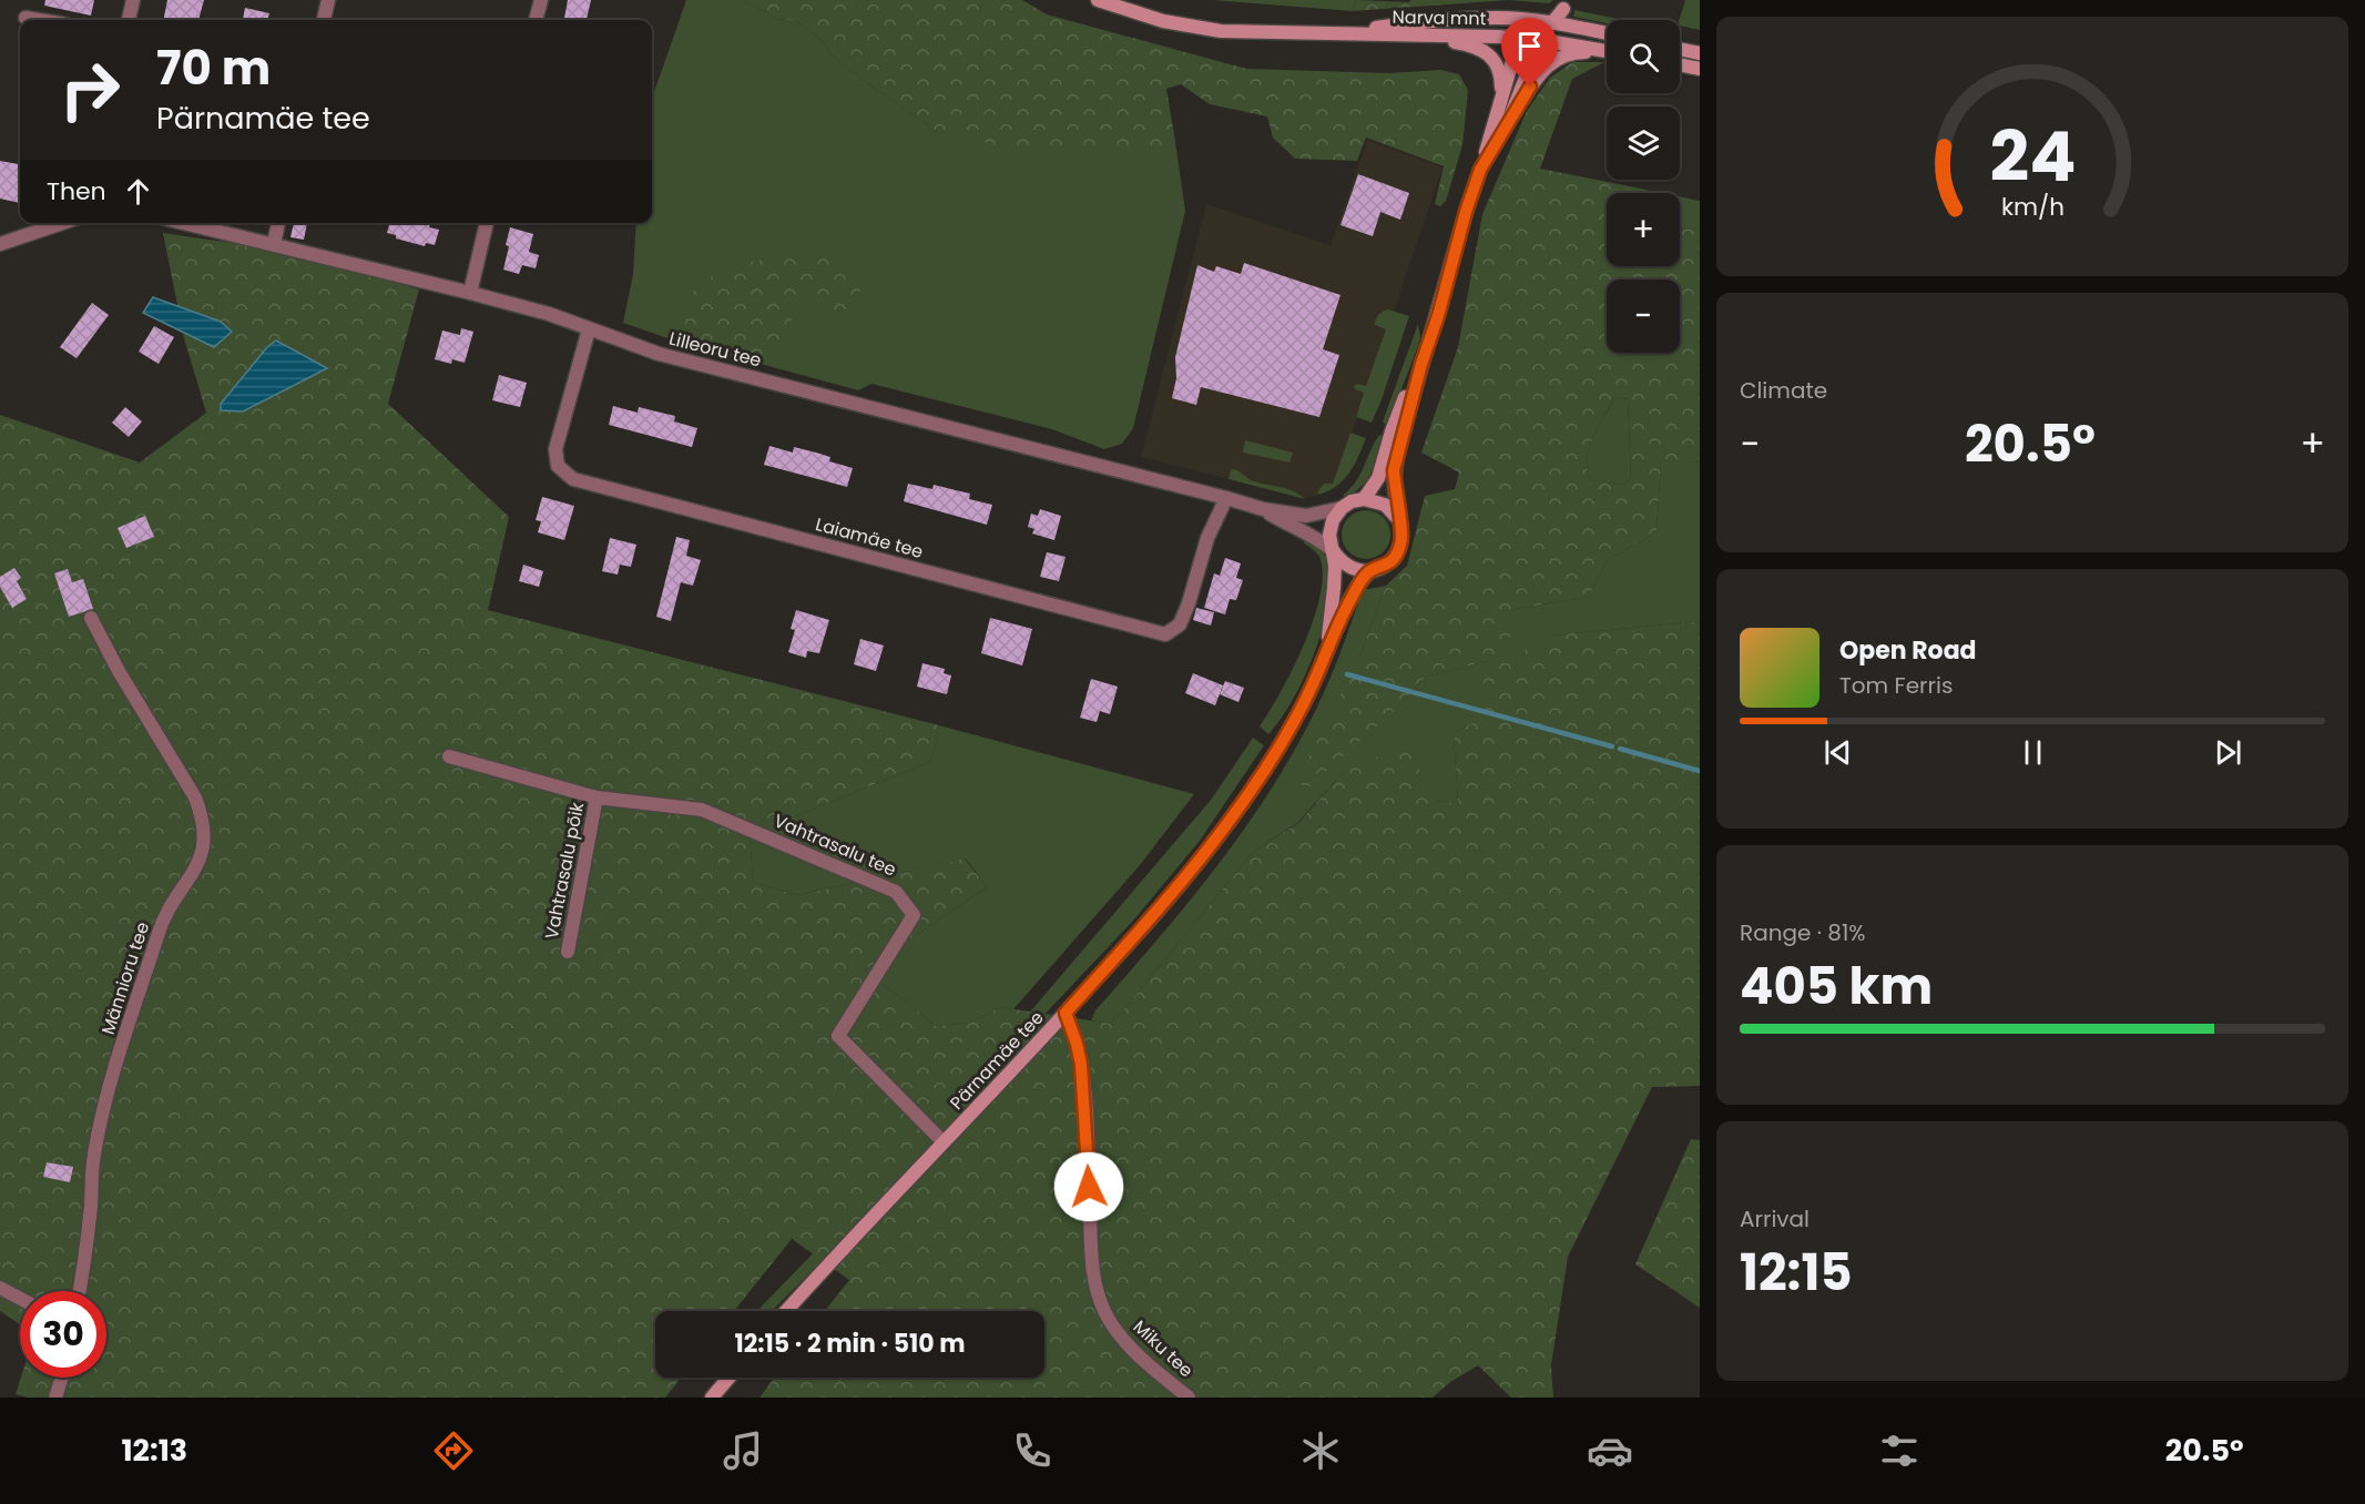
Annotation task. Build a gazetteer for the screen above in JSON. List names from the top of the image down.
{
  "streets": {
    "main road": ["Narva mnt", "Pärnamäe tee"],
    "street": [
      "Lilleoru tee",
      "Laiamäe tee",
      "Vahtrasalu tee",
      "Vahtrasalu põik",
      "Männioru tee",
      "Miku tee"
    ]
  },
  "crossings": [
    ["Lilleoru tee", "Laiamäe tee"],
    ["Lilleoru tee", "Pärnamäe tee"],
    ["Vahtrasalu tee", "Vahtrasalu põik"],
    ["Vahtrasalu tee", "Pärnamäe tee"],
    ["Pärnamäe tee", "Miku tee"]
  ],
  "page": {
    "map_buttons": ["+", "−"],
    "turn": ["70 m", "Pärnamäe tee"],
    "then": "Then",
    "tile": [
      "Climate",
      ["Range · 81%", "405 km"],
      ["Arrival", "12:15"]
    ],
    "heat": ["−", "20.5°", "+"],
    "song": ["Open Road", "Tom Ferris"],
    "limit": "30",
    "trip": "12:15 · 2 min · 510 m",
    "tabs": ["12:13", "20.5°"],
    "gauge": ["24", "km/h"]
  }
}
